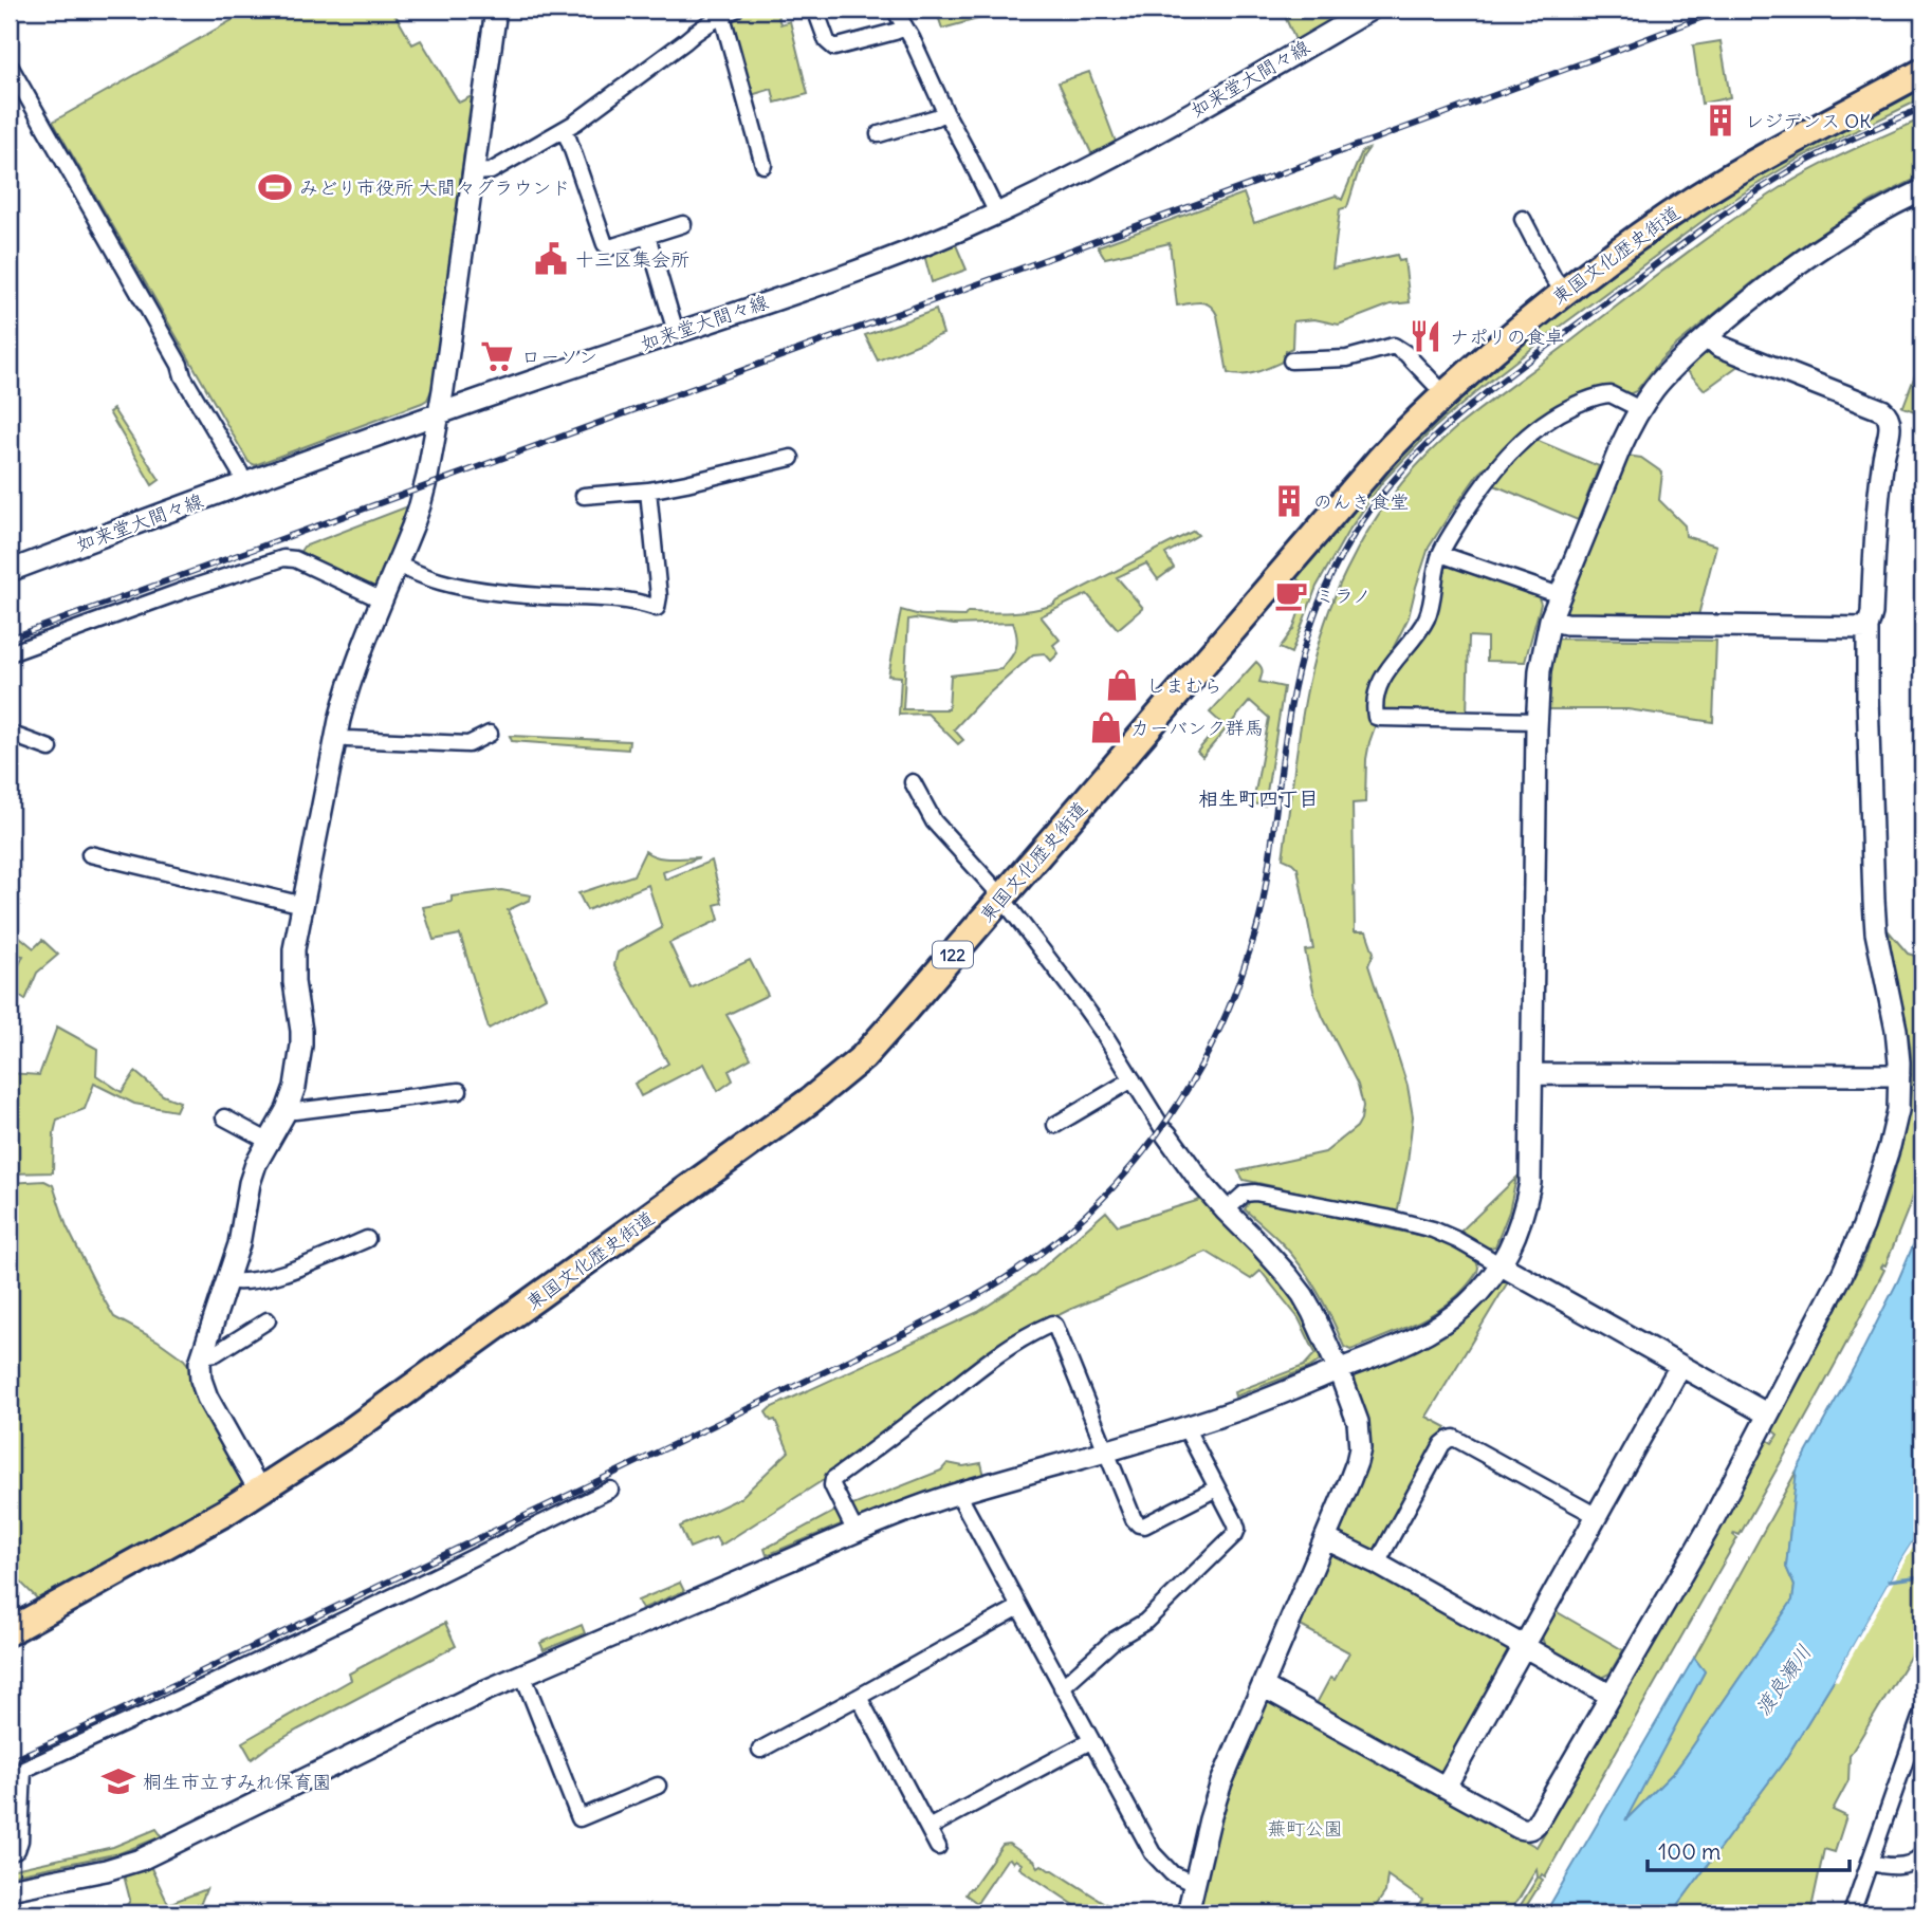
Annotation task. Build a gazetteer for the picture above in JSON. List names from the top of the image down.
{
  "streets": {
    "highway": ["東国文化歴史街道", "122"],
    "street": ["如来堂大間々線"]
  },
  "districts": ["相生町四丁目"],
  "water": ["渡良瀬川"],
  "parks": ["蕪町公園"],
  "places": {
    "building": ["レジデンス OK", "のんき食堂"],
    "sports": ["みどり市役所 大間々グラウンド"],
    "public building": ["十三区集会所"],
    "restaurant": ["ナポリの食卓"],
    "supermarket": ["ローソン"],
    "cafe": ["ミラノ"],
    "shop": ["しまむら", "カーバンク群馬"],
    "school or university": ["桐生市立すみれ保育園"]
  },
  "scale_bar": "100 m"
}
